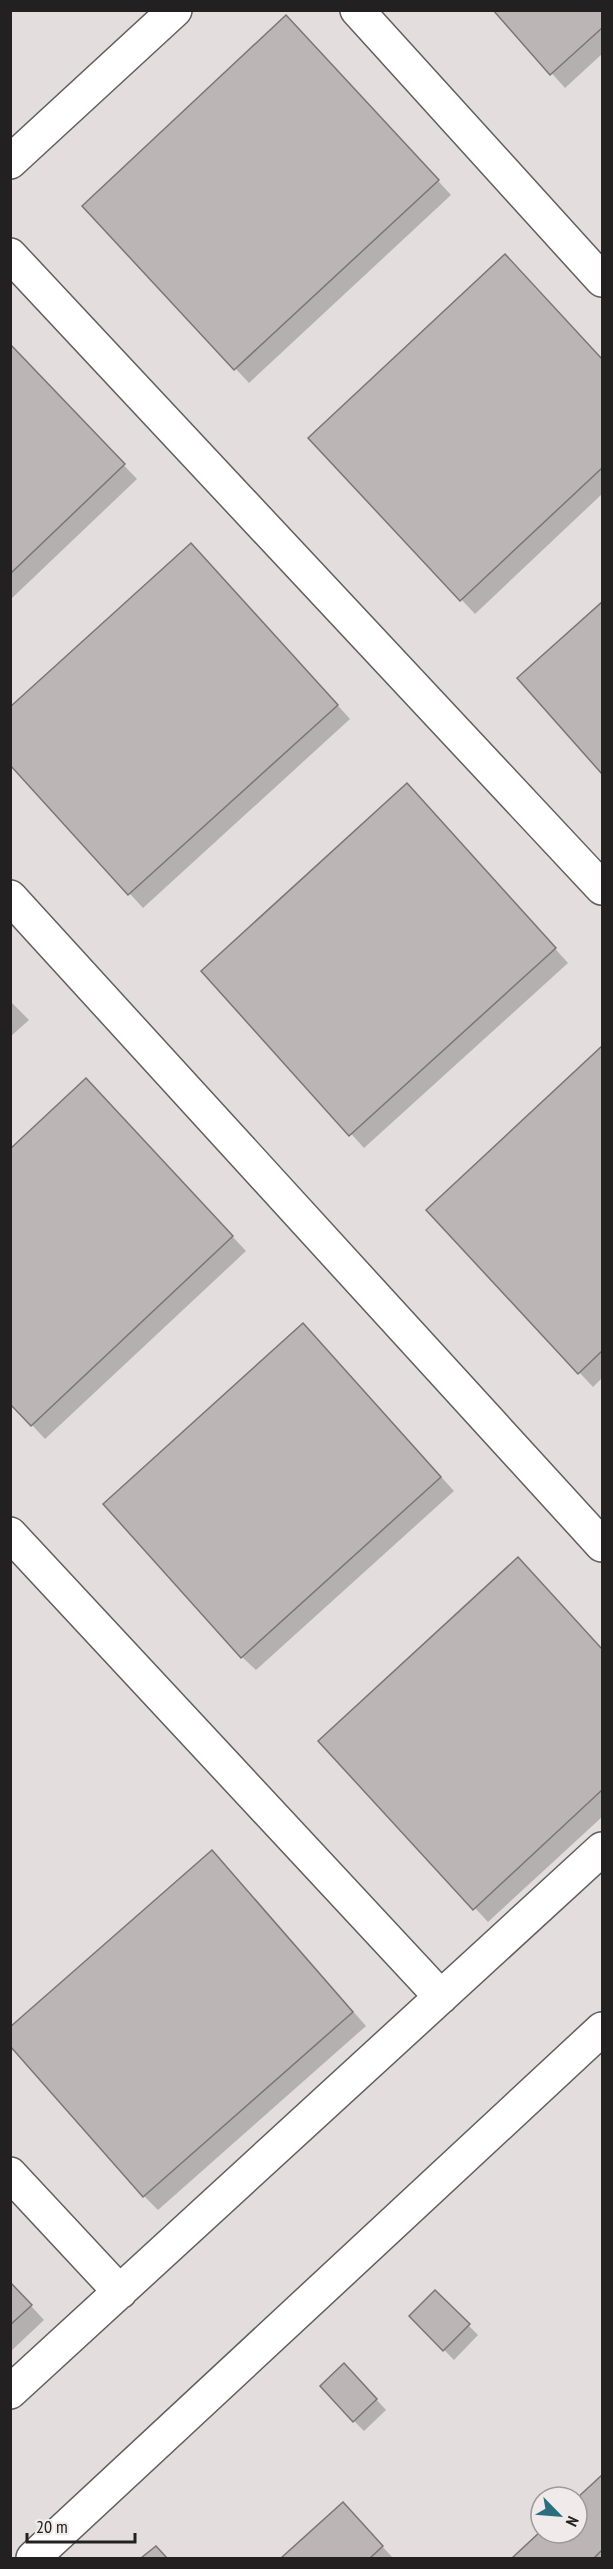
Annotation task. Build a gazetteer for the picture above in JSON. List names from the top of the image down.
{
  "scale_bar": "20 m",
  "north": "bottom right"
}
